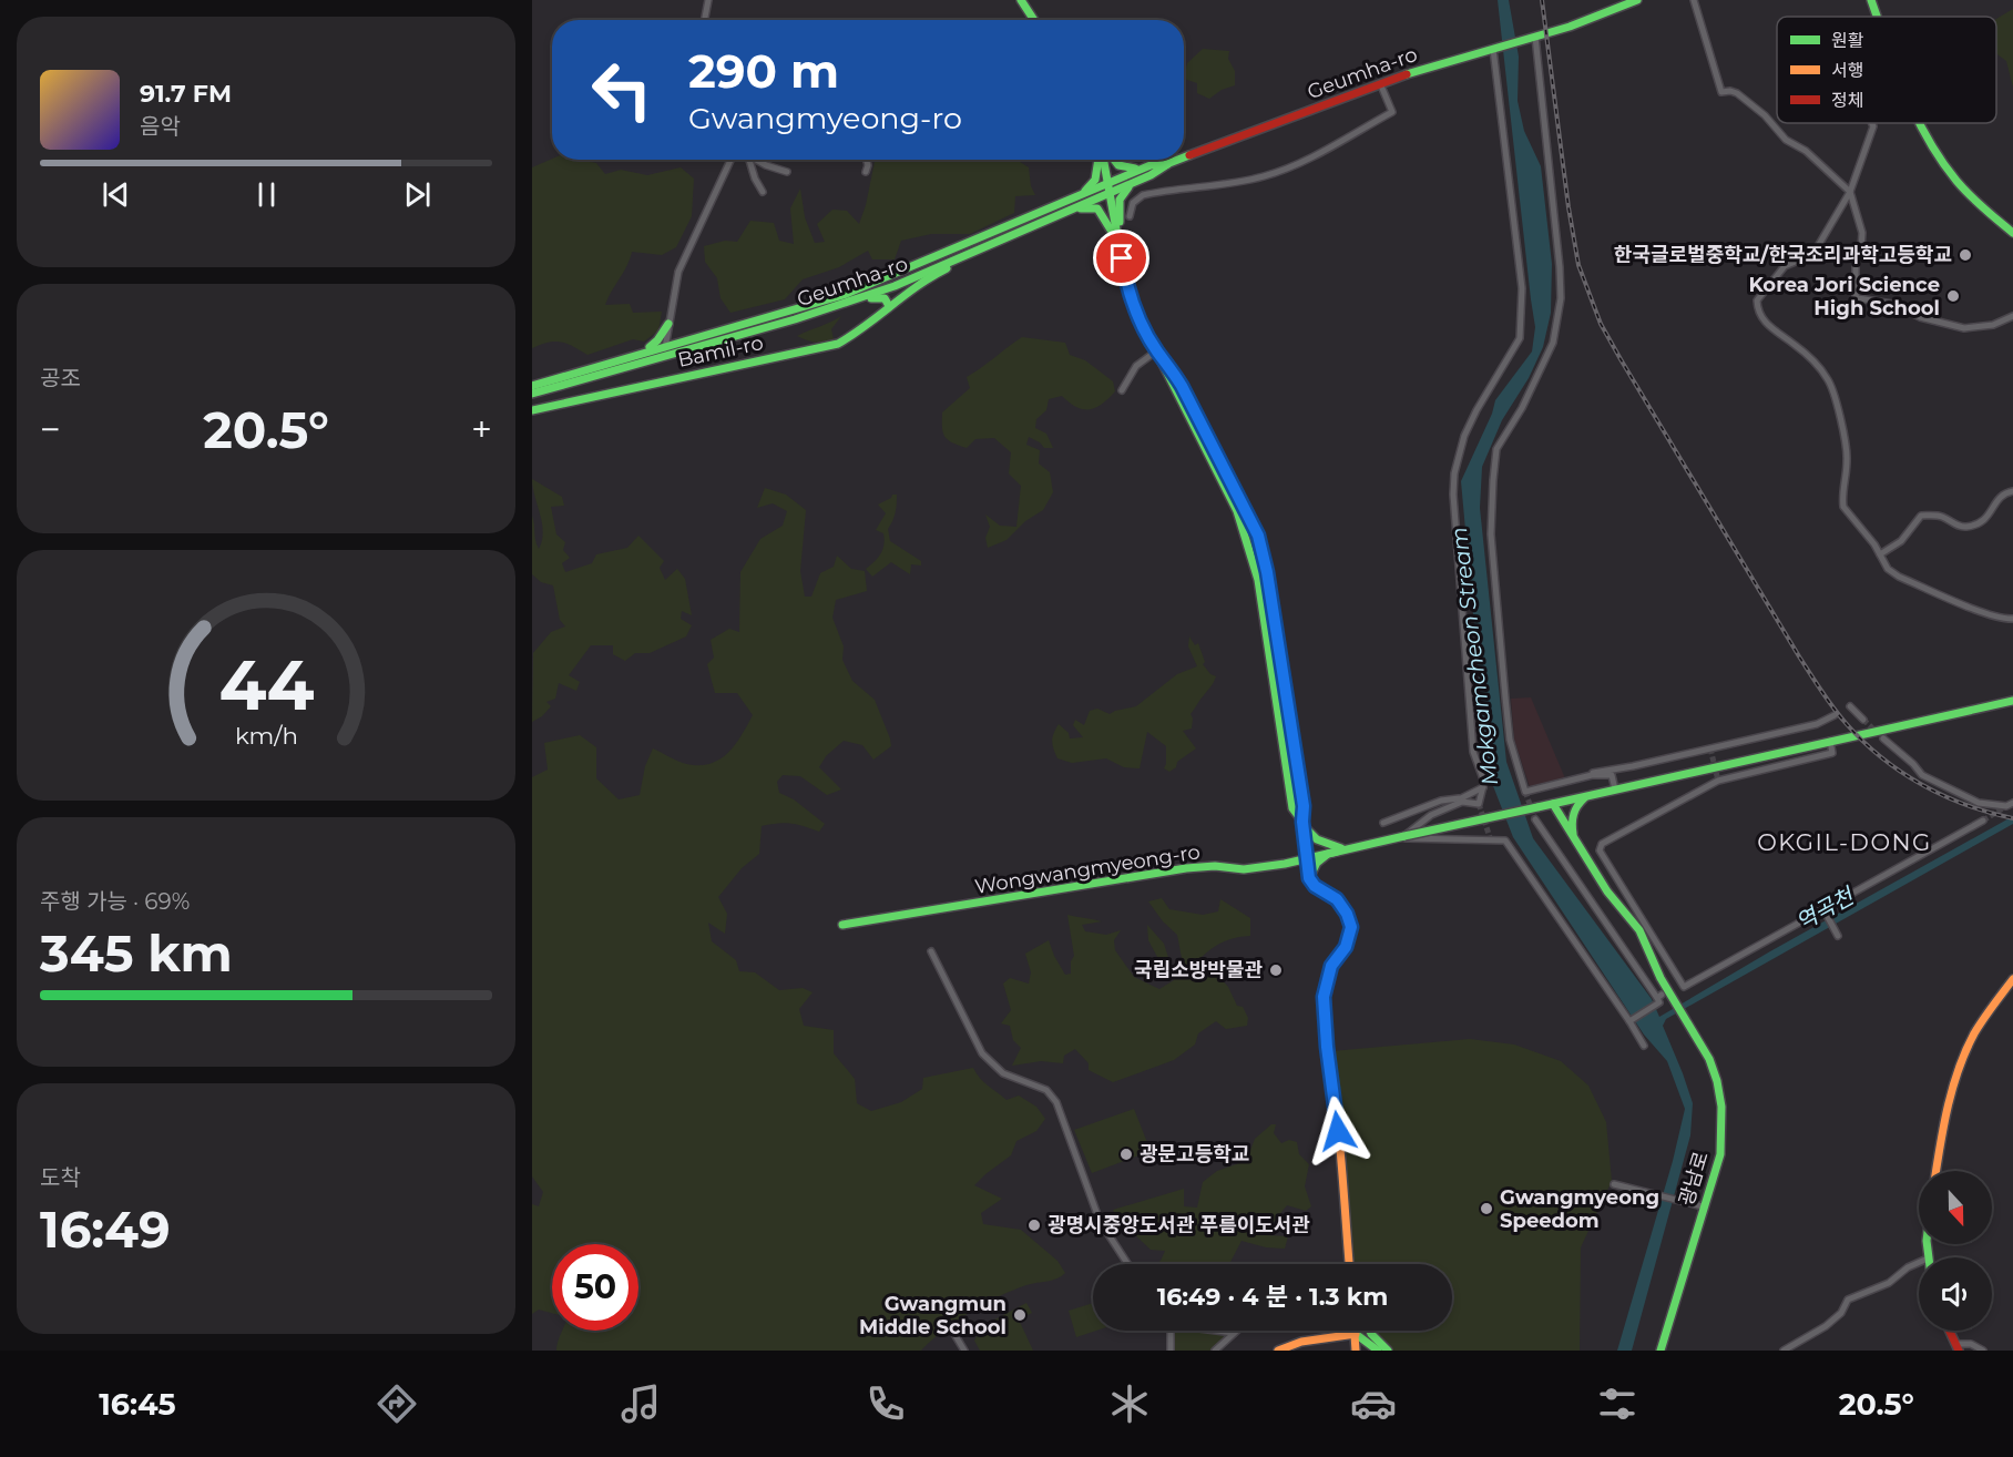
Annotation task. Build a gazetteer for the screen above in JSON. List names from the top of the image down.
{
  "streets": {
    "main road": [
      "Geumha-ro",
      "Bamil-ro",
      "Wongwangmyeong-ro",
      "광남로"
    ]
  },
  "districts": ["OKGIL-DONG"],
  "water": ["Mokgamcheon Stream", "역곡천"],
  "places": [
    "한국글로벌중학교/한국조리과학고등학교",
    "Korea Jori Science High School",
    "국립소방박물관",
    "광문고등학교",
    "Gwangmyeong Speedom",
    "광명시중앙도서관 푸름이도서관",
    "Gwangmun Middle School"
  ],
  "legend": ["원활", "서행", "정체"],
  "north": "bottom",
  "page": {
    "turn": ["290 m", "Gwangmyeong-ro"],
    "song": ["91.7 FM", "음악"],
    "tile": [
      "공조",
      ["주행 가능 · 69%", "345 km"],
      ["도착", "16:49"]
    ],
    "heat": ["−", "20.5°", "+"],
    "limit": "50",
    "trip": "16:49 · 4 분 · 1.3 km",
    "tabs": ["16:45", "20.5°"],
    "gauge": ["44", "km/h"]
  }
}
